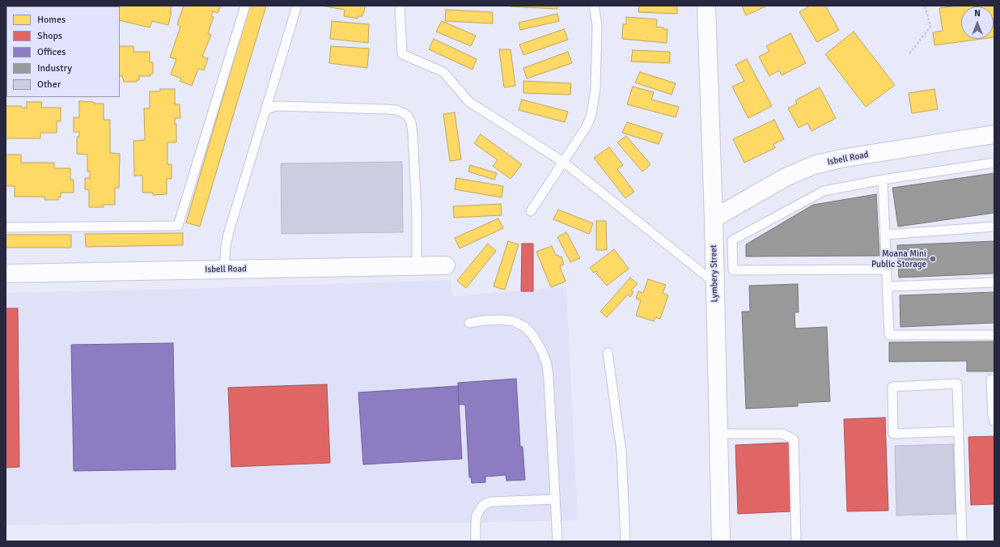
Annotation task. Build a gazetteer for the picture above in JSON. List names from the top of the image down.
{
  "streets": {
    "street": ["Isbell Road", "Lymbery Street"]
  },
  "crossings": [
    ["Isbell Road", "Lymbery Street"]
  ],
  "places": ["Moana Mini Public Storage"],
  "legend": [
    "Homes",
    "Shops",
    "Offices",
    "Industry",
    "Other"
  ],
  "north": "top"
}
